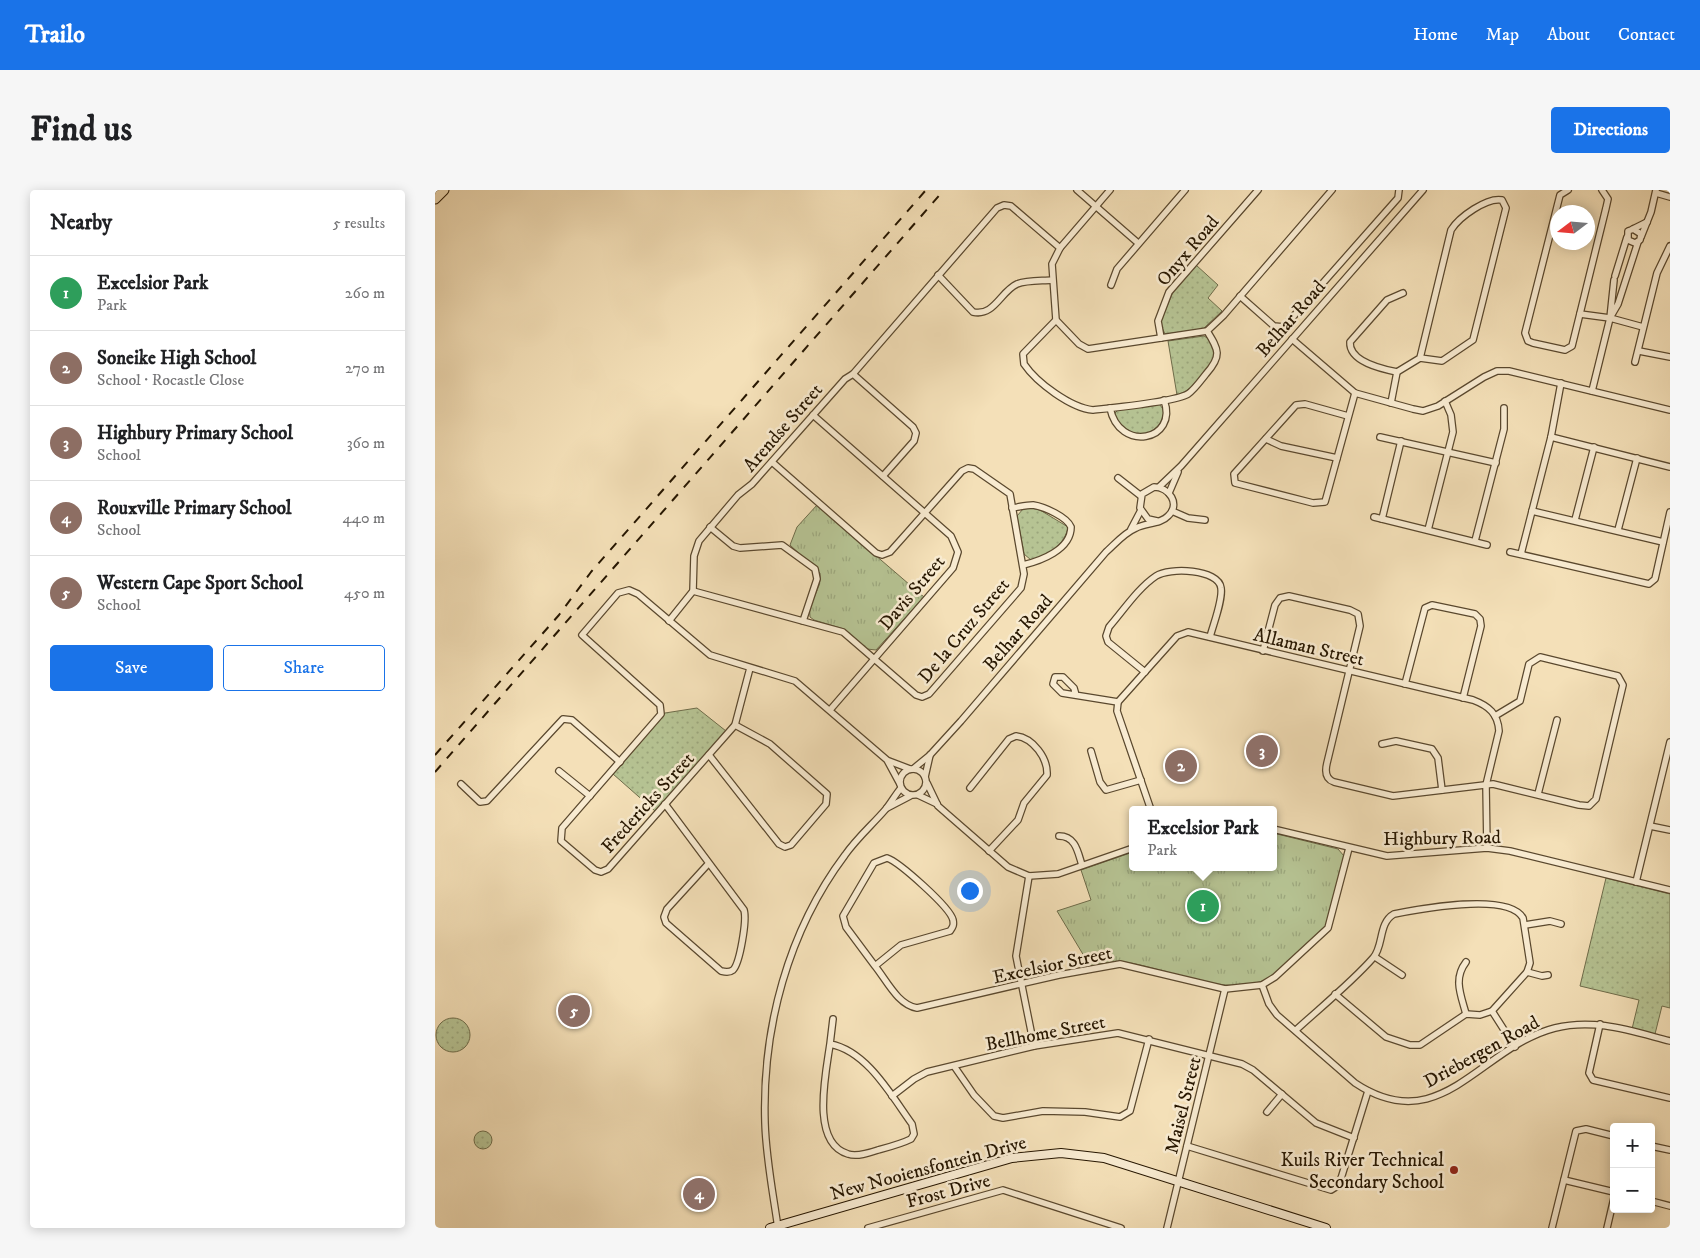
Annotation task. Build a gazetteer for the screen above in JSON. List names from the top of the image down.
{
  "streets": {
    "street": [
      "Onyx Road",
      "Belhar Road",
      "Arendse Street",
      "Davis Street",
      "De la Cruz Street",
      "Allaman Street",
      "Fredericks Street",
      "Highbury Road",
      "Excelsior Street",
      "Bellhome Street",
      "Driebergen Road",
      "Maisel Street",
      "New Nooiensfontein Drive",
      "Frost Drive"
    ]
  },
  "crossings": [
    ["Arendse Street", "Davis Street"],
    ["Arendse Street", "De la Cruz Street"],
    ["Davis Street", "De la Cruz Street"],
    ["Highbury Road", "Excelsior Street"],
    ["Excelsior Street", "Driebergen Road"],
    ["Excelsior Street", "Maisel Street"],
    ["Bellhome Street", "Maisel Street"],
    ["Maisel Street", "New Nooiensfontein Drive"]
  ],
  "places": ["Kuils River Technical Secondary School"],
  "north": "left",
  "page": {
    "header": "Trailo",
    "nav": [
      "Home",
      "Map",
      "About",
      "Contact"
    ],
    "buttons": [
      "Directions",
      ["Save", "Share"]
    ],
    "title": "Find us",
    "heading": ["Nearby", "5 results"],
    "list": [
      {
        "mark": "1",
        "name": "Excelsior Park",
        "note": "Park",
        "value": "260 m"
      },
      {
        "mark": "2",
        "name": "Soneike High School",
        "note": "School · Rocastle Close",
        "value": "270 m"
      },
      {
        "mark": "3",
        "name": "Highbury Primary School",
        "note": "School",
        "value": "360 m"
      },
      {
        "mark": "4",
        "name": "Rouxville Primary School",
        "note": "School",
        "value": "440 m"
      },
      {
        "mark": "5",
        "name": "Western Cape Sport School",
        "note": "School",
        "value": "450 m"
      }
    ],
    "pins": [
      "3",
      "2",
      "1",
      "5",
      "4"
    ],
    "popup": ["Excelsior Park", "Park"],
    "map_buttons": ["+", "−"]
  }
}
